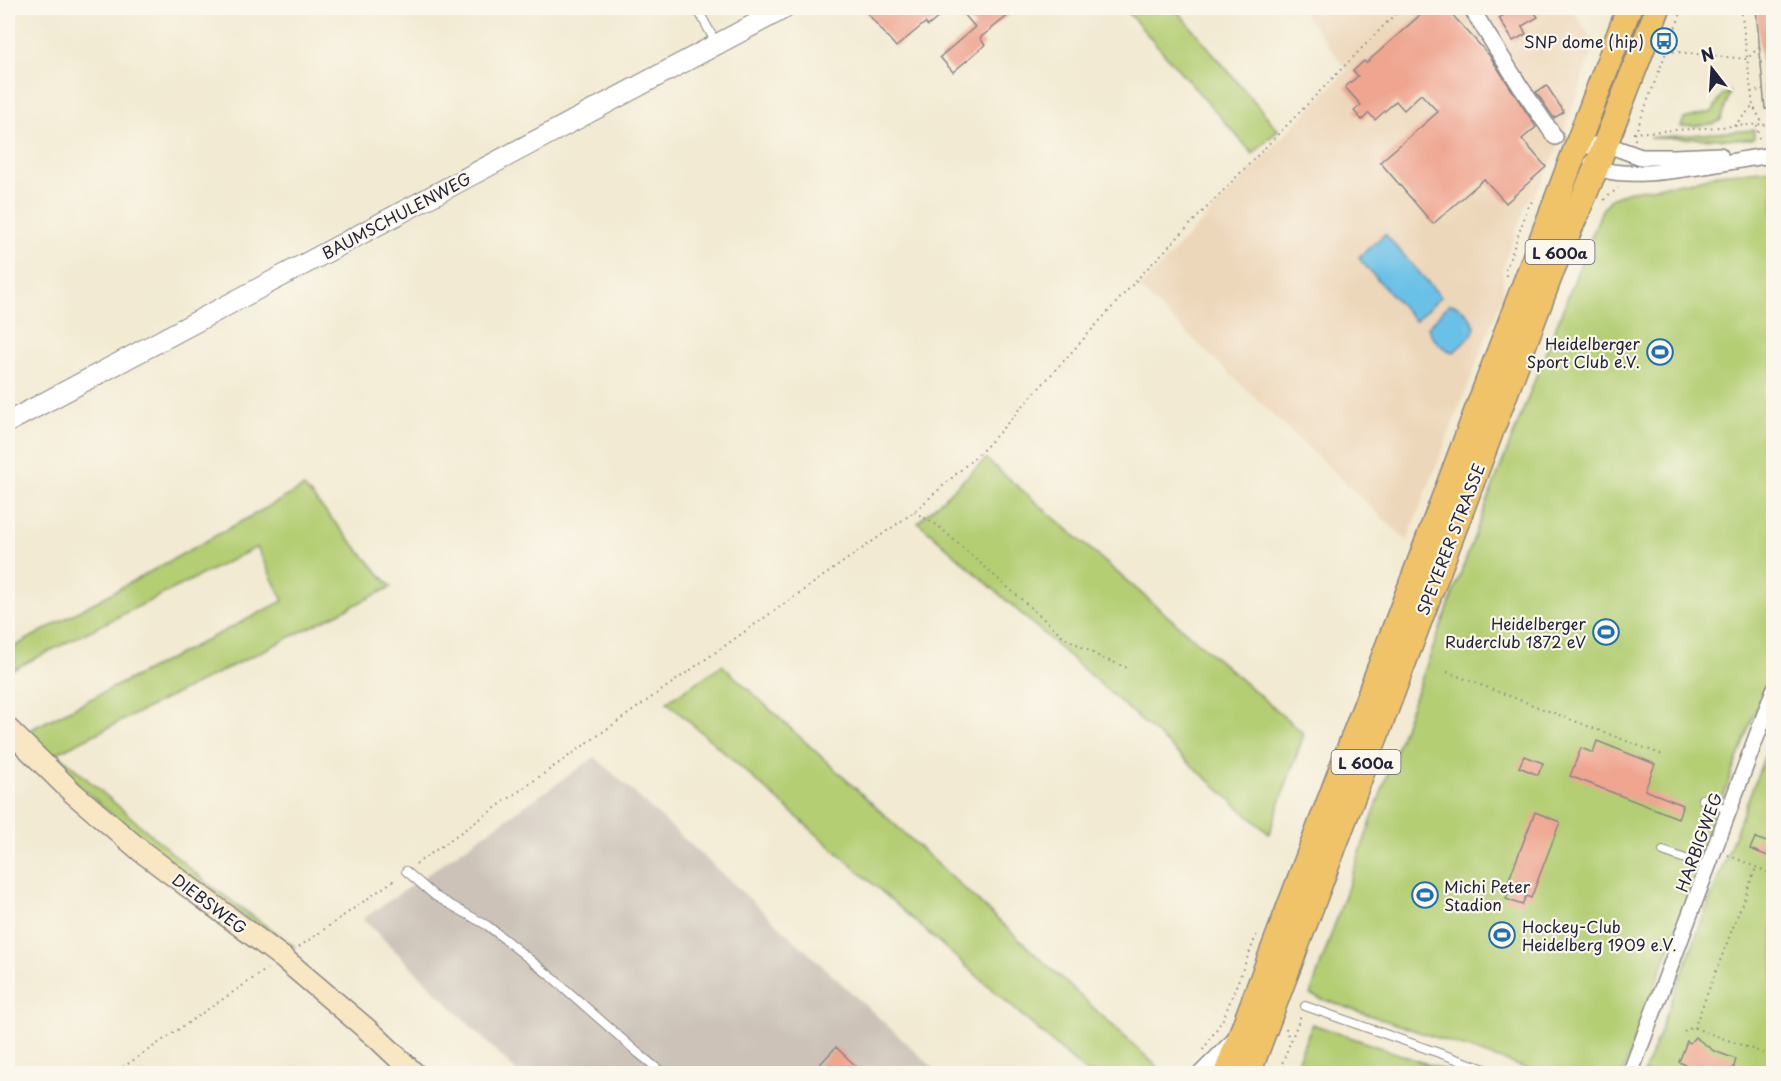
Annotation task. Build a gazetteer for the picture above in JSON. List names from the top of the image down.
{
  "streets": {
    "main road": ["L 600a", "SPEYERER STRASSE", "DIEBSWEG"],
    "street": ["BAUMSCHULENWEG", "HARBIGWEG"]
  },
  "places": {
    "bus stop": ["SNP dome (hip)"],
    "sports": [
      "Heidelberger Sport Club e.V.",
      "Heidelberger Ruderclub 1872 eV",
      "Michi Peter Stadion",
      "Hockey-Club Heidelberg 1909 e.V."
    ]
  },
  "north": "top"
}
